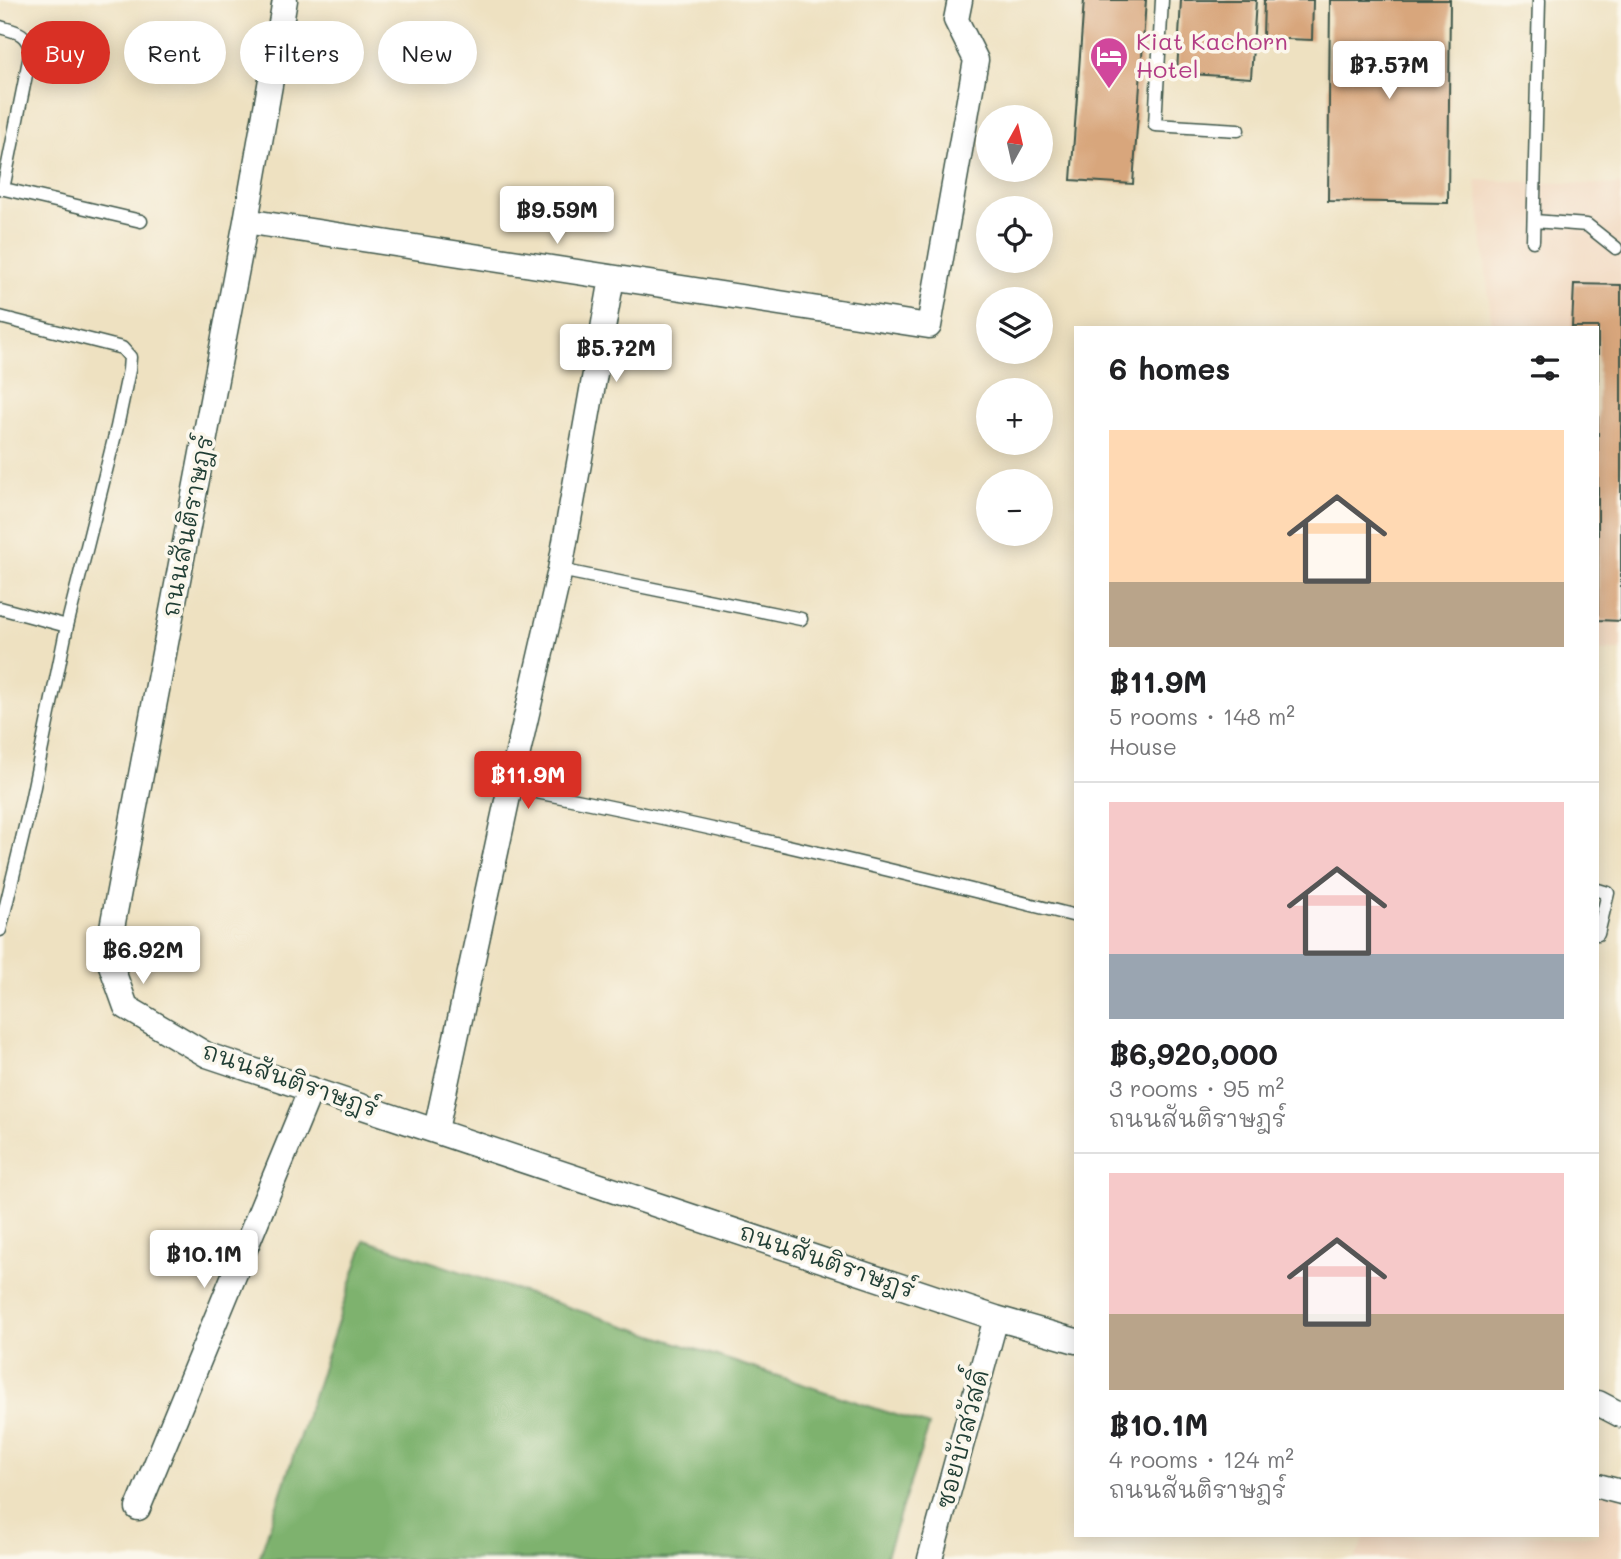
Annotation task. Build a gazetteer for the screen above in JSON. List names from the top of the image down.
{
  "streets": {
    "street": ["ถนนสันติราษฎร์", "ซอยบัวสวัสดิ์"]
  },
  "crossings": [
    ["ถนนสันติราษฎร์", "ซอยบัวสวัสดิ์"]
  ],
  "places": {
    "hotel": ["Kiat Kachorn Hotel"]
  },
  "north": "top",
  "page": {
    "chip": [
      "Buy",
      "Rent",
      "Filters",
      "New"
    ],
    "price": [
      "฿7.57M",
      "฿9.59M",
      "฿5.72M",
      "฿11.9M",
      "฿6.92M",
      "฿10.1M"
    ],
    "map_buttons": ["+", "−"],
    "heading": "6 homes",
    "list": [
      {
        "name": "฿11.9M",
        "note": "5 rooms · 148 m² · House"
      },
      {
        "name": "฿6,920,000",
        "note": "3 rooms · 95 m² · ถนนสันติราษฎร์"
      },
      {
        "name": "฿10.1M",
        "note": "4 rooms · 124 m² · ถนนสันติราษฎร์"
      }
    ]
  }
}
